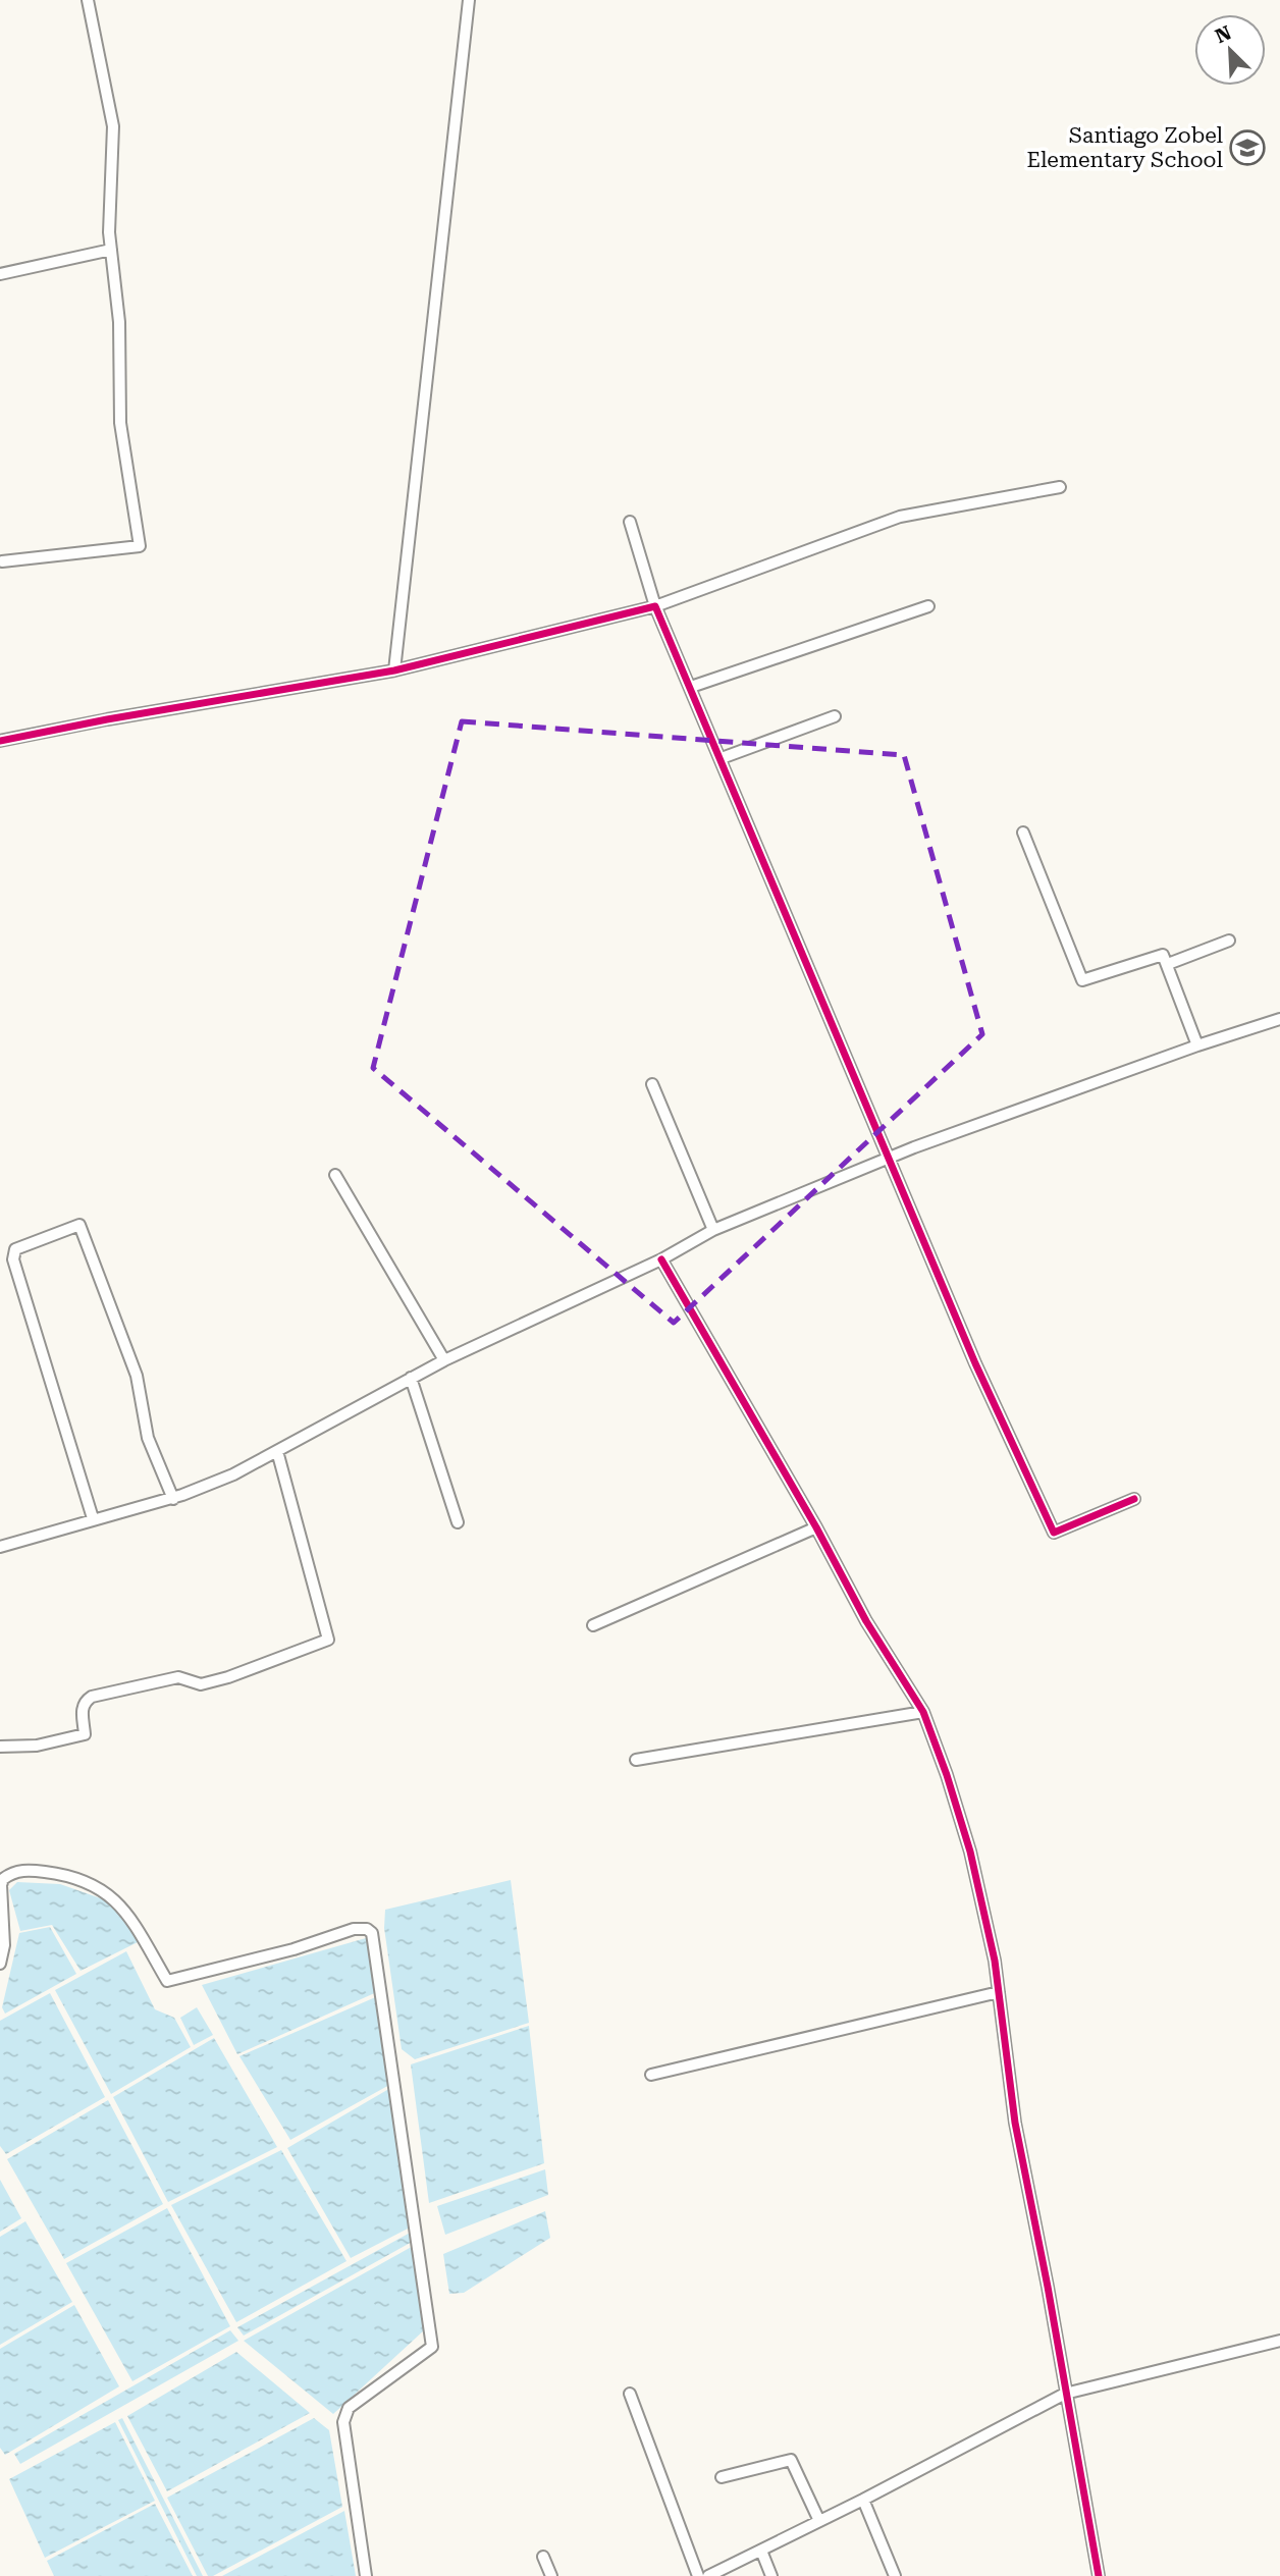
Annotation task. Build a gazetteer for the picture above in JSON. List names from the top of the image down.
{
  "places": {
    "school or university": ["Santiago Zobel Elementary School"]
  },
  "north": "top left"
}
